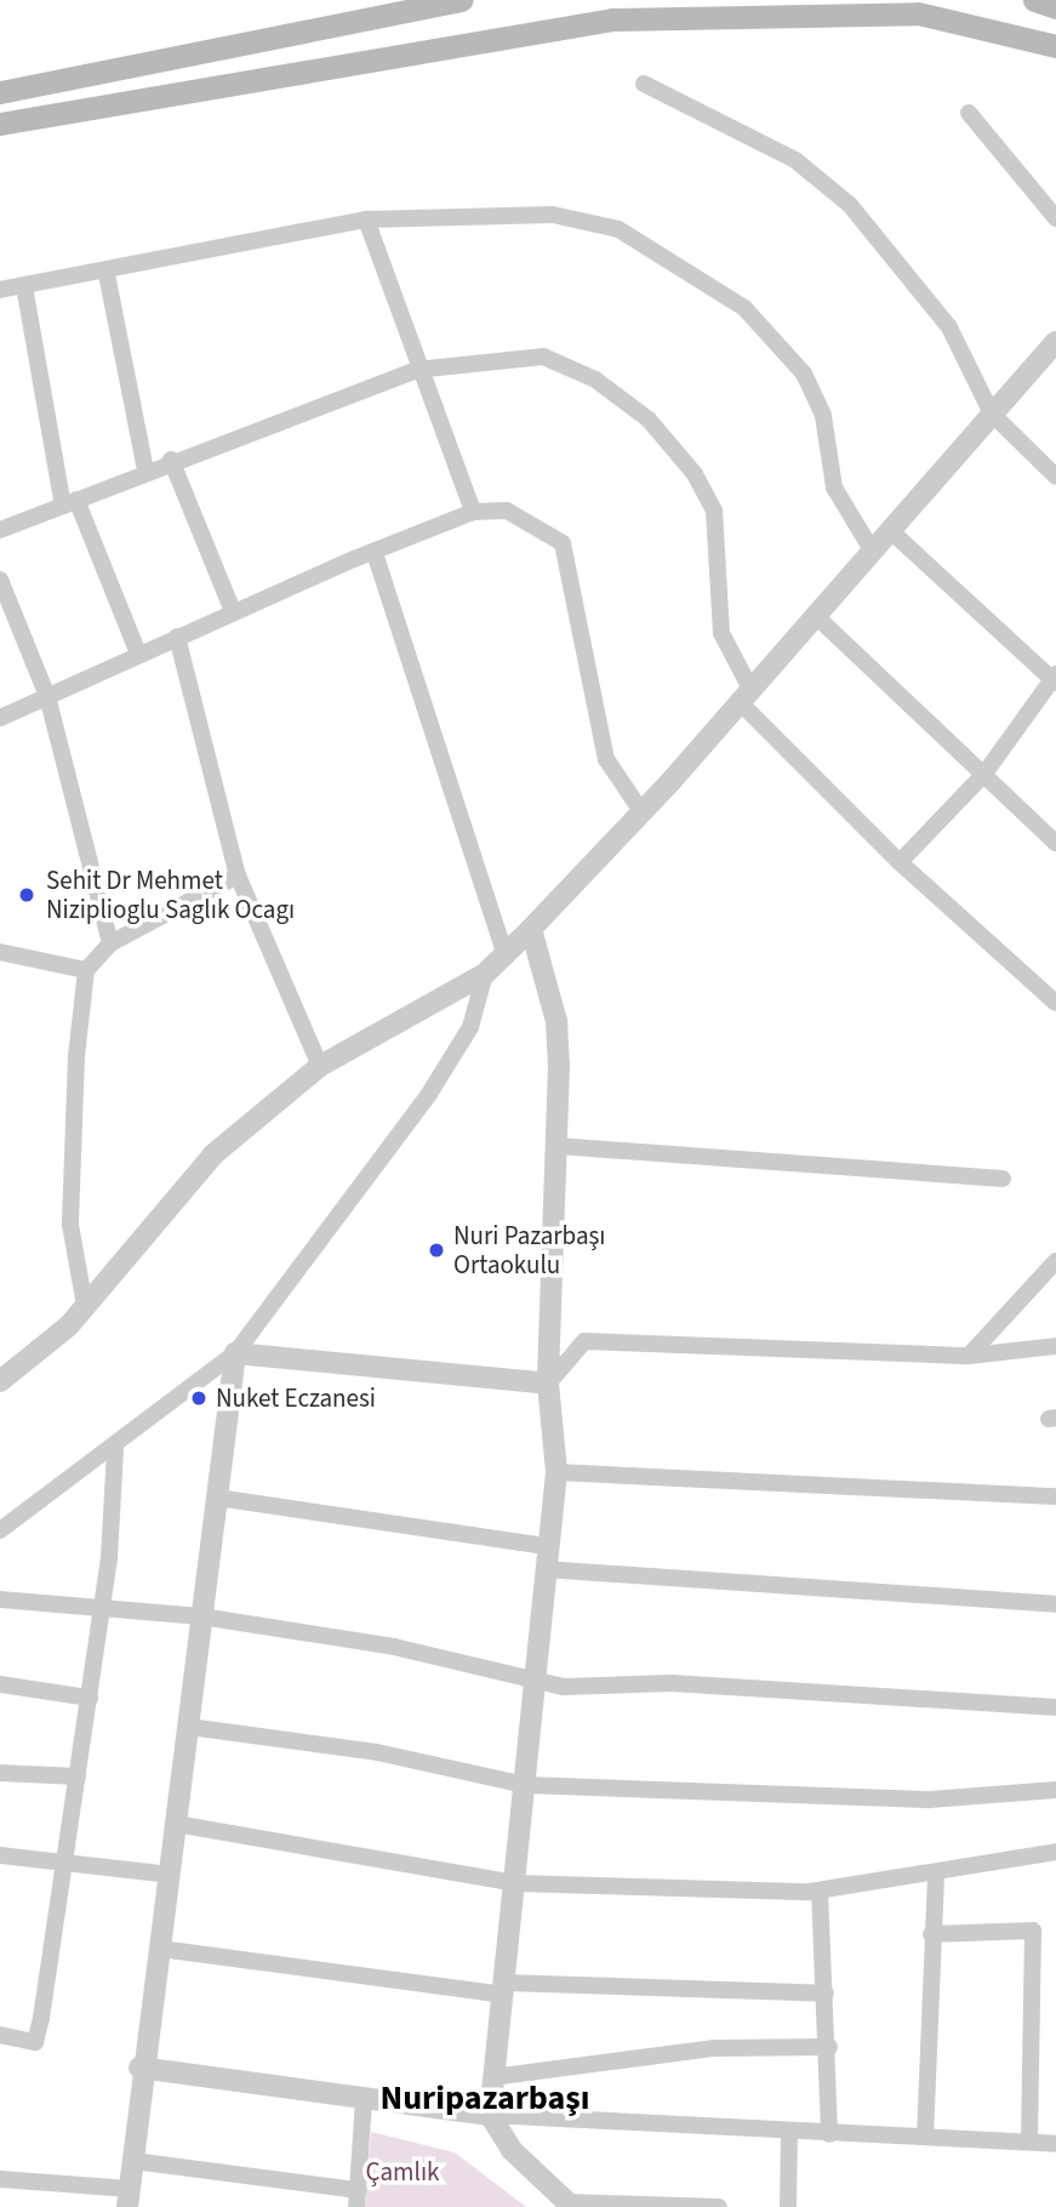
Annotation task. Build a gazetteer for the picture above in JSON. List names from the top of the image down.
{
  "districts": ["Nuripazarbaşı"],
  "parks": ["Çamlık"],
  "places": ["Sehit Dr Mehmet Niziplioglu Saglık Ocagı", "Nuri Pazarbaşı Ortaokulu", "Nuket Eczanesi"]
}
